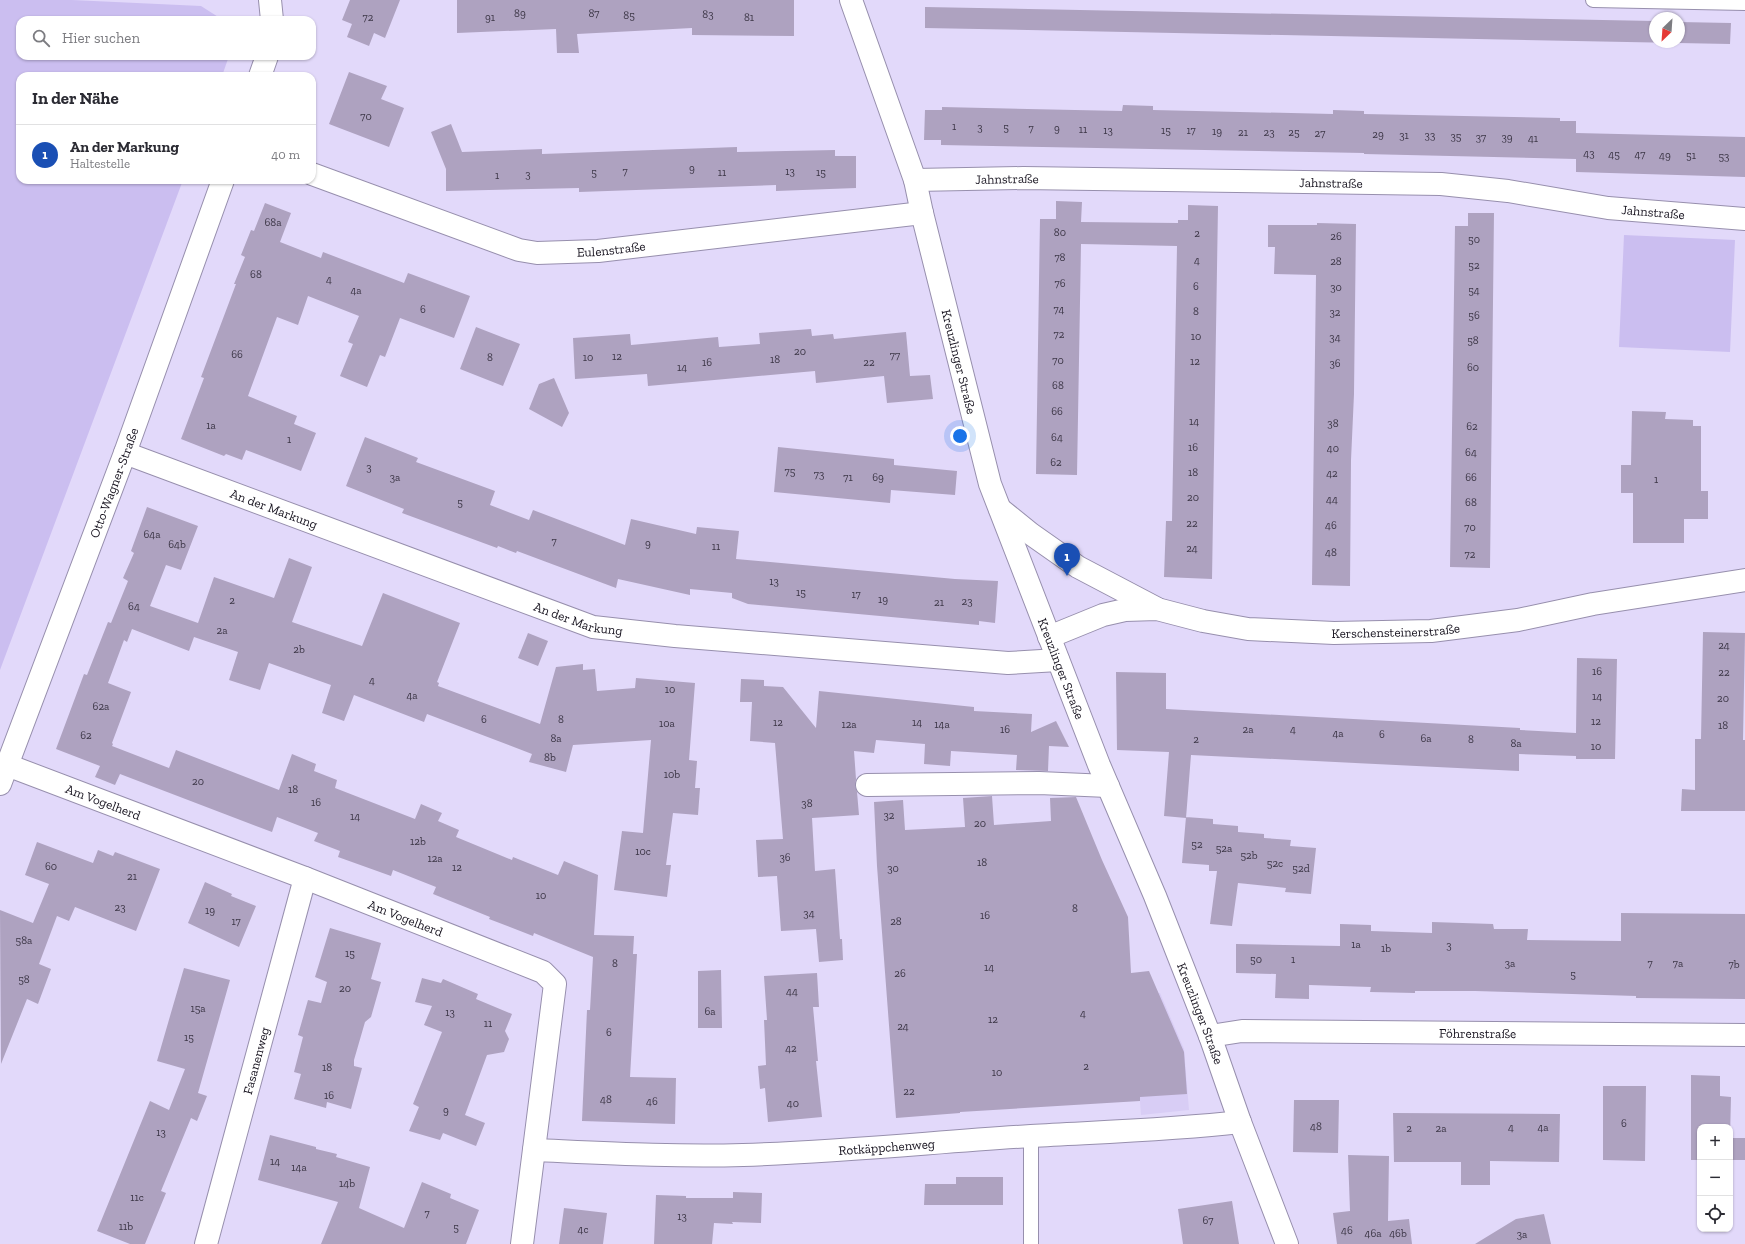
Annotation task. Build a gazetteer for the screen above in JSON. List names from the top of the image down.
{
  "streets": {
    "street": [
      "Jahnstraße",
      "Eulenstraße",
      "Kreuzlinger Straße",
      "Otto-Wagner-Straße",
      "An der Markung",
      "Kerschensteinerstraße",
      "Am Vogelherd",
      "Föhrenstraße",
      "Fasanenweg",
      "Rotkäppchenweg"
    ]
  },
  "crossings": [
    ["Jahnstraße", "Kreuzlinger Straße"],
    ["Eulenstraße", "Kreuzlinger Straße"],
    ["Kreuzlinger Straße", "An der Markung"],
    ["Kreuzlinger Straße", "Kerschensteinerstraße"],
    ["Kreuzlinger Straße", "Föhrenstraße"],
    ["Kreuzlinger Straße", "Rotkäppchenweg"],
    ["Otto-Wagner-Straße", "An der Markung"],
    ["Otto-Wagner-Straße", "Am Vogelherd"],
    ["Am Vogelherd", "Fasanenweg"],
    ["Am Vogelherd", "Rotkäppchenweg"]
  ],
  "house_numbers": [
    "89",
    "87",
    "83",
    "85",
    "72",
    "91",
    "81",
    "70",
    "1",
    "3",
    "5",
    "7",
    "9",
    "11",
    "13",
    "15",
    "17",
    "19",
    "21",
    "23",
    "25",
    "27",
    "29",
    "31",
    "33",
    "35",
    "37",
    "39",
    "41",
    "43",
    "45",
    "47",
    "49",
    "51",
    "53",
    "9",
    "7",
    "13",
    "5",
    "11",
    "15",
    "3",
    "1",
    "68a",
    "80",
    "2",
    "26",
    "50",
    "78",
    "4",
    "28",
    "52",
    "68",
    "4",
    "76",
    "6",
    "30",
    "4a",
    "54",
    "6",
    "74",
    "8",
    "32",
    "56",
    "72",
    "10",
    "34",
    "58",
    "20",
    "66",
    "77",
    "12",
    "8",
    "10",
    "18",
    "70",
    "12",
    "16",
    "22",
    "36",
    "14",
    "60",
    "68",
    "66",
    "14",
    "38",
    "1a",
    "62",
    "64",
    "1",
    "16",
    "40",
    "64",
    "62",
    "3",
    "75",
    "18",
    "42",
    "73",
    "3a",
    "71",
    "69",
    "66",
    "1",
    "20",
    "44",
    "5",
    "68",
    "22",
    "46",
    "70",
    "64a",
    "7",
    "9",
    "64b",
    "11",
    "24",
    "48",
    "72",
    "13",
    "15",
    "17",
    "19",
    "2",
    "23",
    "21",
    "64",
    "2a",
    "24",
    "2b",
    "16",
    "22",
    "4",
    "10",
    "4a",
    "14",
    "20",
    "62a",
    "6",
    "8",
    "12",
    "12",
    "14",
    "10a",
    "12a",
    "14a",
    "18",
    "16",
    "2a",
    "4",
    "4a",
    "6",
    "62",
    "8a",
    "6a",
    "2",
    "8",
    "8a",
    "10",
    "8b",
    "10b",
    "20",
    "18",
    "16",
    "38",
    "32",
    "14",
    "20",
    "12b",
    "52",
    "52a",
    "10c",
    "52b",
    "36",
    "12a",
    "18",
    "52c",
    "60",
    "12",
    "30",
    "52d",
    "21",
    "10",
    "23",
    "8",
    "19",
    "34",
    "16",
    "17",
    "28",
    "58a",
    "1a",
    "3",
    "1b",
    "15",
    "50",
    "1",
    "8",
    "3a",
    "7",
    "7a",
    "7b",
    "14",
    "26",
    "5",
    "58",
    "20",
    "44",
    "15a",
    "6a",
    "13",
    "4",
    "12",
    "11",
    "24",
    "6",
    "15",
    "42",
    "2",
    "18",
    "10",
    "22",
    "16",
    "48",
    "46",
    "40",
    "9",
    "6",
    "48",
    "4",
    "4a",
    "2",
    "2a",
    "13",
    "14",
    "14a",
    "14b",
    "11c",
    "7",
    "13",
    "67",
    "11b",
    "5",
    "4c",
    "46",
    "46a",
    "46b",
    "3a"
  ],
  "north": "bottom left",
  "page": {
    "search": "Hier suchen",
    "heading": "In der Nähe",
    "list": [
      {
        "mark": "1",
        "name": "An der Markung",
        "note": "Haltestelle",
        "value": "40 m"
      }
    ],
    "pins": "1",
    "map_buttons": ["+", "−"]
  }
}
